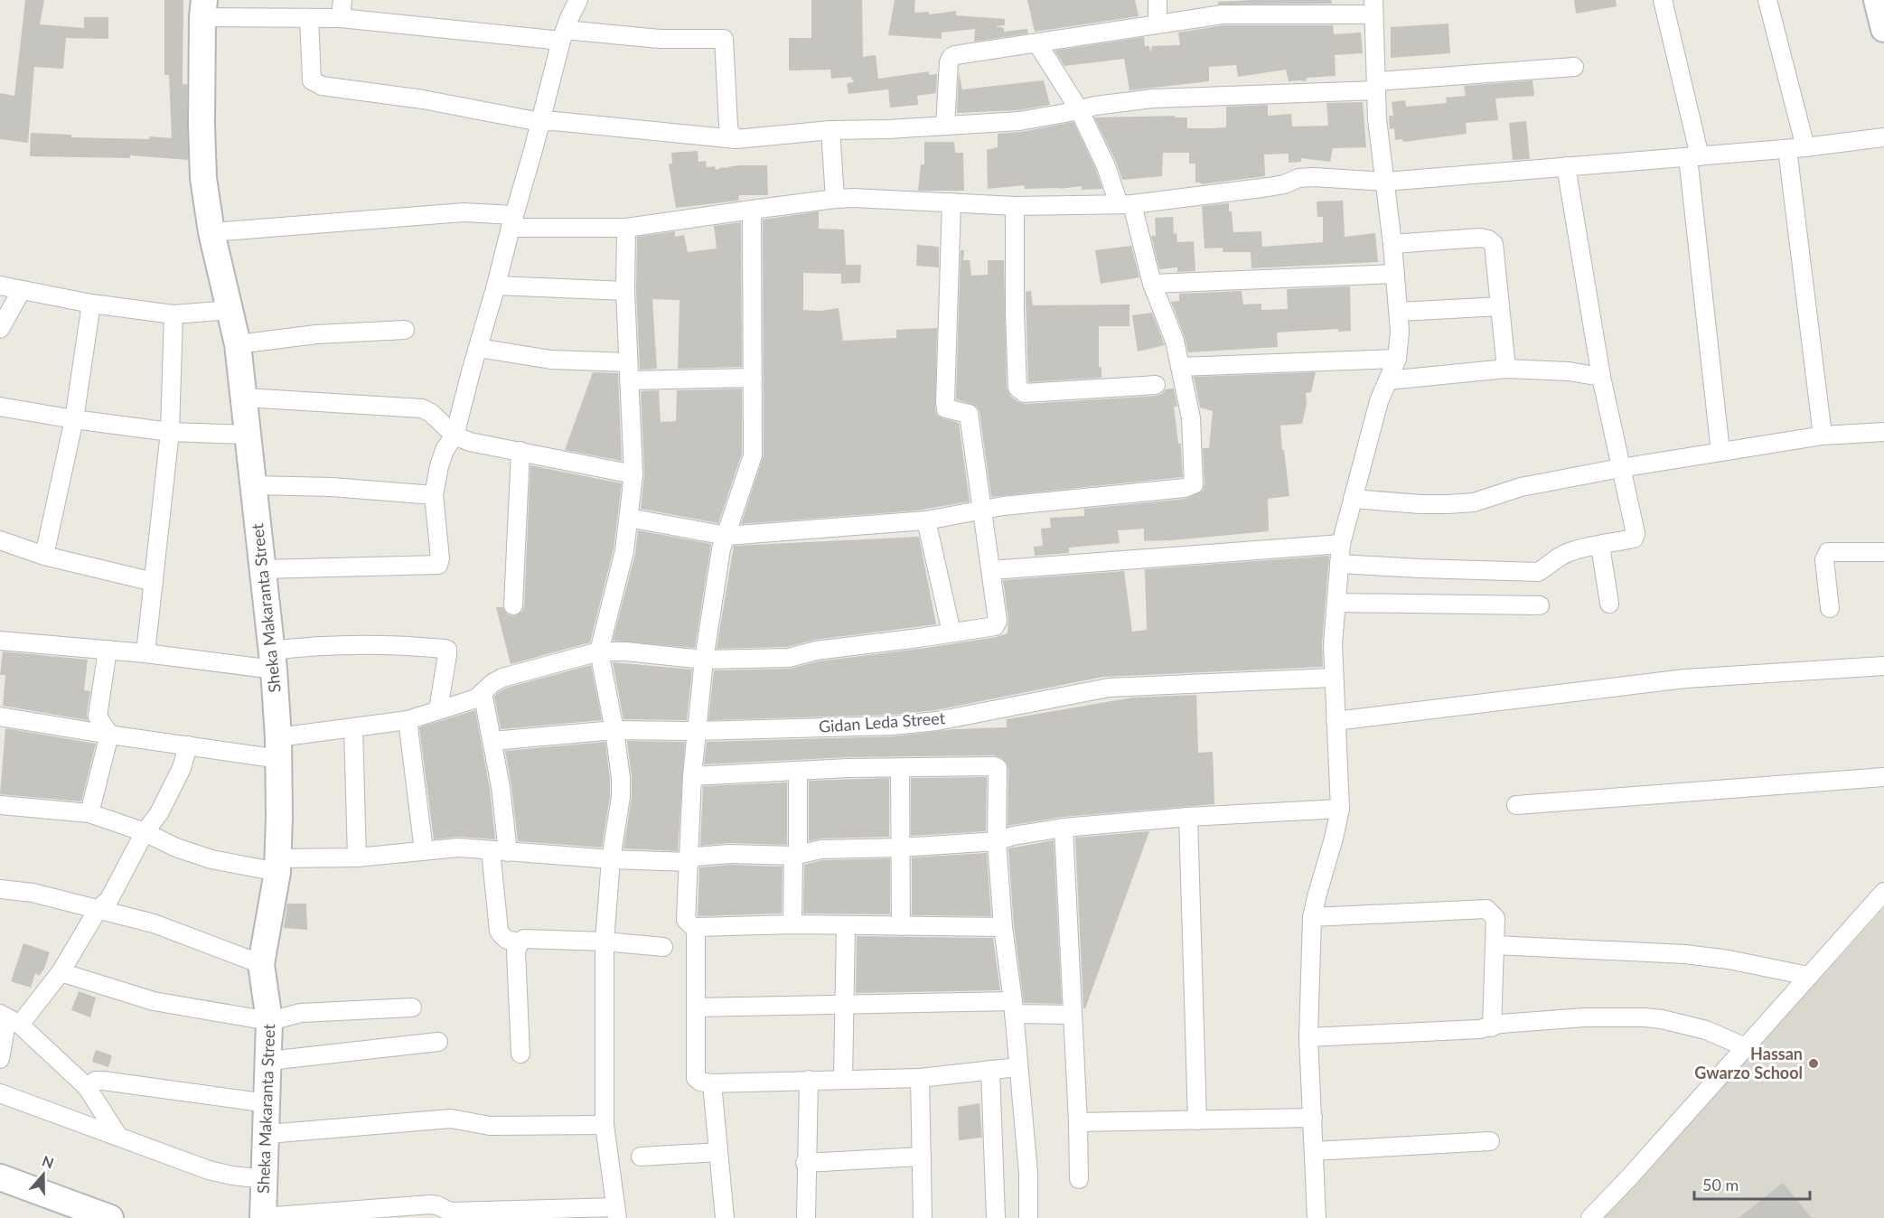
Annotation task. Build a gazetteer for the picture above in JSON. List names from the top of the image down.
{
  "streets": {
    "street": ["Sheka Makaranta Street", "Gidan Leda Street"]
  },
  "places": ["Hassan Gwarzo School"],
  "scale_bar": "50 m",
  "north": "top"
}
